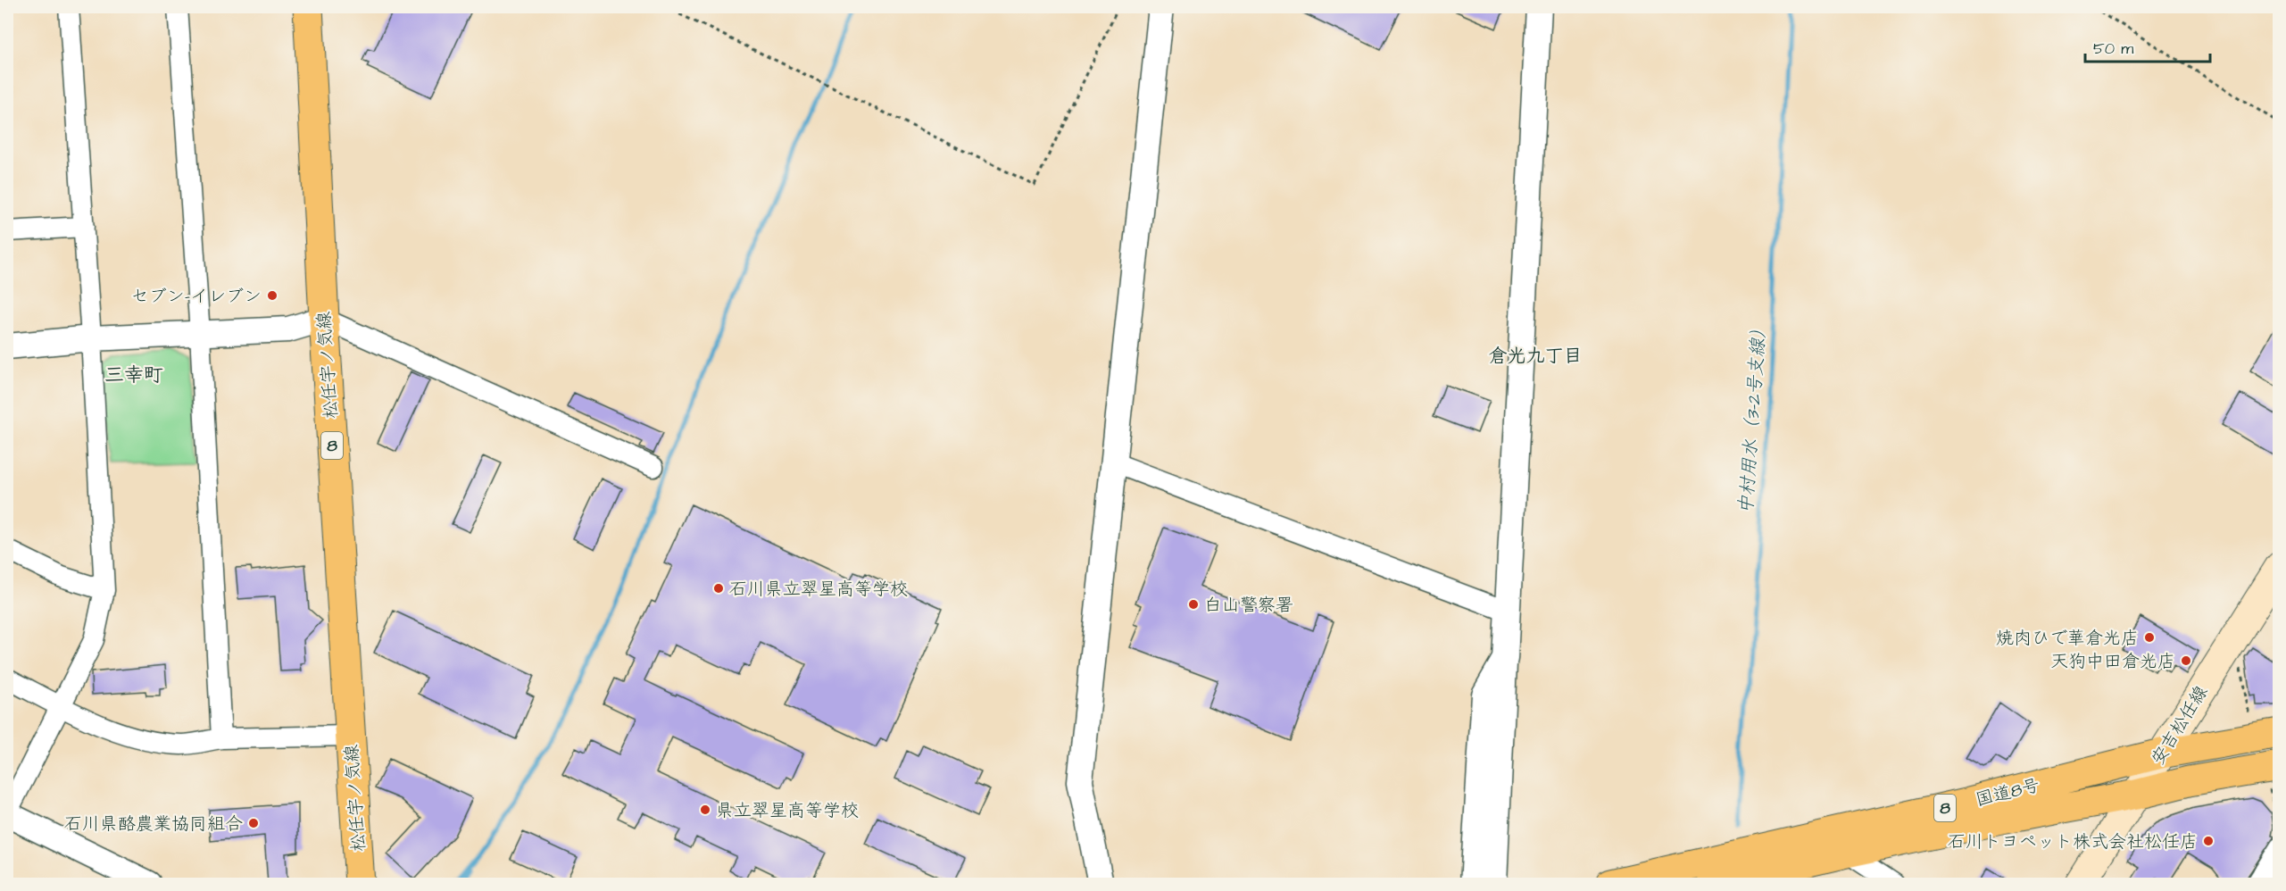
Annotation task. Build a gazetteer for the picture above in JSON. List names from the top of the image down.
{
  "streets": {
    "main road": [
      "松任宇ノ気線",
      "8",
      "安吉松任線",
      "国道8号"
    ]
  },
  "crossings": [
    ["安吉松任線", "国道8号"]
  ],
  "districts": ["倉光九丁目", "三幸町"],
  "water": ["中村用水（3-2号支線）"],
  "places": [
    "セブン-イレブン",
    "石川県立翠星高等学校",
    "白山警察署",
    "焼肉ひで華倉光店",
    "天狗中田倉光店",
    "県立翠星高等学校",
    "石川県酪農業協同組合",
    "石川トヨペット株式会社松任店"
  ],
  "scale_bar": "50 m"
}
